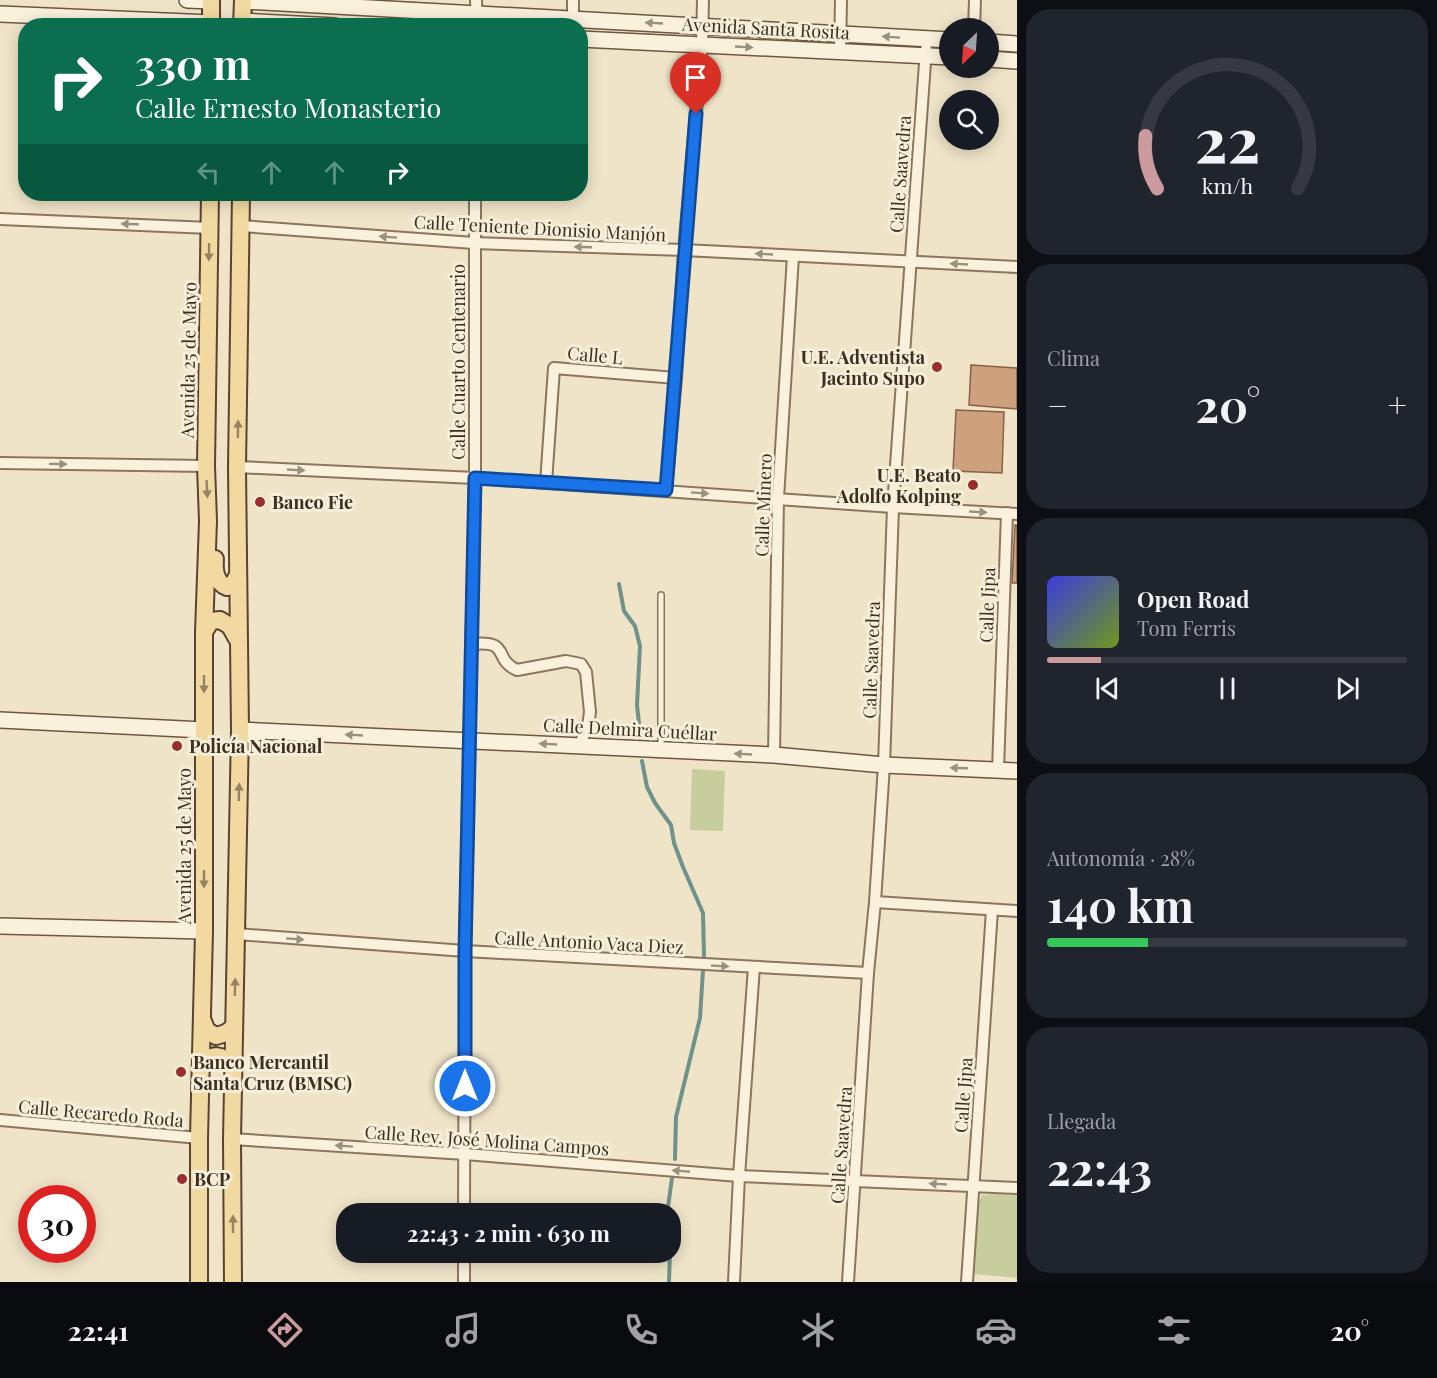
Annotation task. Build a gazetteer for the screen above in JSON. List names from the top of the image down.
{
  "streets": {
    "main road": ["Avenida Santa Rosita", "Avenida 25 de Mayo", "Calle Delmira Cuéllar"],
    "street": [
      "Calle Saavedra",
      "Calle Teniente Dionisio Manjón",
      "Calle L",
      "Calle Cuarto Centenario",
      "Calle Minero",
      "Calle Jipa",
      "Calle Antonio Vaca Diez",
      "Calle Recaredo Roda",
      "Calle Rev. José Molina Campos"
    ]
  },
  "crossings": [
    ["Avenida Santa Rosita", "Calle Saavedra"],
    ["Calle Saavedra", "Calle Teniente Dionisio Manjón"],
    ["Calle Saavedra", "Calle Delmira Cuéllar"],
    ["Calle Saavedra", "Calle Antonio Vaca Diez"],
    ["Calle Saavedra", "Calle Rev. José Molina Campos"],
    ["Calle Teniente Dionisio Manjón", "Calle Cuarto Centenario"],
    ["Calle Teniente Dionisio Manjón", "Calle Minero"],
    ["Avenida 25 de Mayo", "Calle Recaredo Roda"],
    ["Calle Cuarto Centenario", "Calle Delmira Cuéllar"],
    ["Calle Cuarto Centenario", "Calle Antonio Vaca Diez"],
    ["Calle Cuarto Centenario", "Calle Rev. José Molina Campos"],
    ["Calle Minero", "Calle Delmira Cuéllar"],
    ["Calle Jipa", "Calle Delmira Cuéllar"],
    ["Calle Jipa", "Calle Rev. José Molina Campos"]
  ],
  "one_way": [
    "Calle Teniente Dionisio Manjón",
    "Calle Delmira Cuéllar",
    "Calle Antonio Vaca Diez",
    "Calle Rev. José Molina Campos"
  ],
  "places": [
    "U.E. Adventista Jacinto Supo",
    "U.E. Beato Adolfo Kolping",
    "Banco Fie",
    "Policía Nacional",
    "Banco Mercantil Santa Cruz (BMSC)",
    "BCP"
  ],
  "north": "bottom left",
  "page": {
    "turn": ["330 m", "Calle Ernesto Monasterio"],
    "tile": [
      "Clima",
      ["Autonomía · 28%", "140 km"],
      ["Llegada", "22:43"]
    ],
    "heat": ["−", "20°", "+"],
    "song": ["Open Road", "Tom Ferris"],
    "limit": "30",
    "trip": "22:43 · 2 min · 630 m",
    "tabs": ["22:41", "20°"],
    "gauge": ["22", "km/h"]
  }
}
